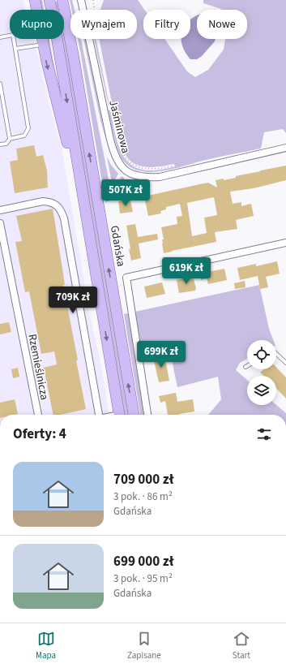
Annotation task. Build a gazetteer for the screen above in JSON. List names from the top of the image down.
{
  "streets": {
    "main road": ["Gdańska"],
    "street": ["Jaśminowa", "Rzemieślnicza"]
  },
  "page": {
    "chip": [
      "Kupno",
      "Wynajem",
      "Filtry",
      "Nowe"
    ],
    "price": [
      "507K zł",
      "619K zł",
      "709K zł",
      "699K zł"
    ],
    "heading": "Oferty: 4",
    "list": [
      {
        "name": "709 000 zł",
        "note": "3 pok. · 86 m² · Gdańska"
      },
      {
        "name": "699 000 zł",
        "note": "3 pok. · 95 m² · Gdańska"
      }
    ],
    "tabs": ["Mapa", "Zapisane", "Start"]
  }
}
